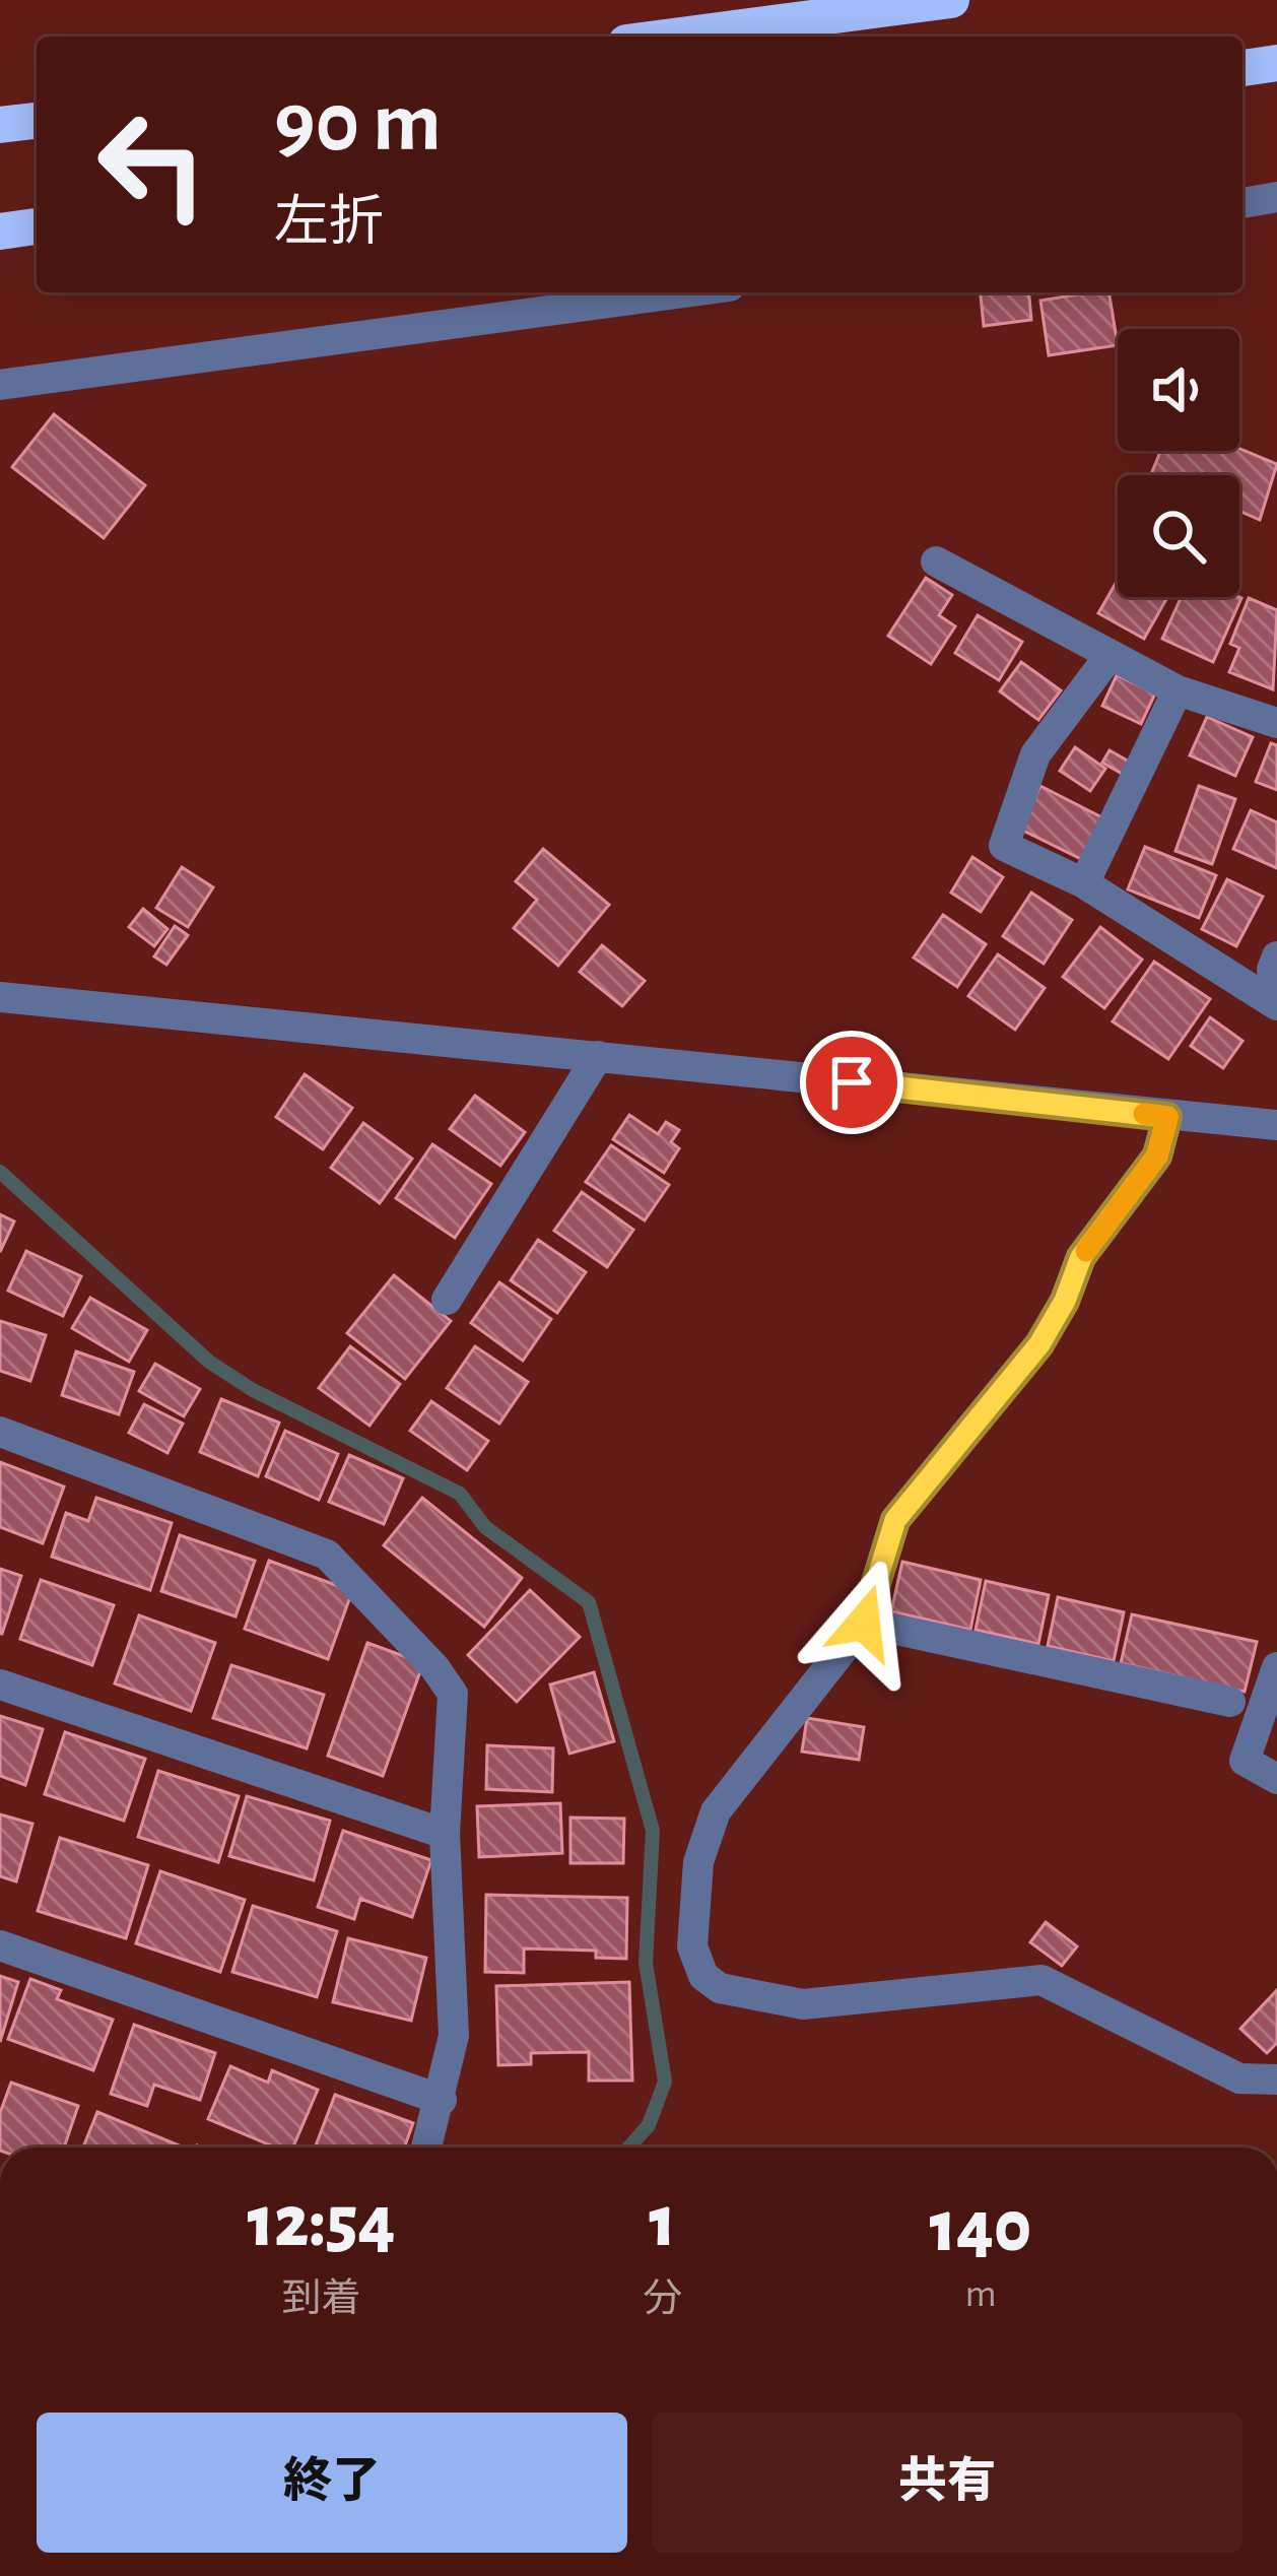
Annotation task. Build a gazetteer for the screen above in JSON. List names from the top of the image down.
{
  "page": {
    "turn": ["90 m", "左折"],
    "eta": [
      "12:54",
      "到着",
      "1",
      "分",
      "140",
      "m"
    ],
    "buttons": ["終了", "共有"]
  }
}
